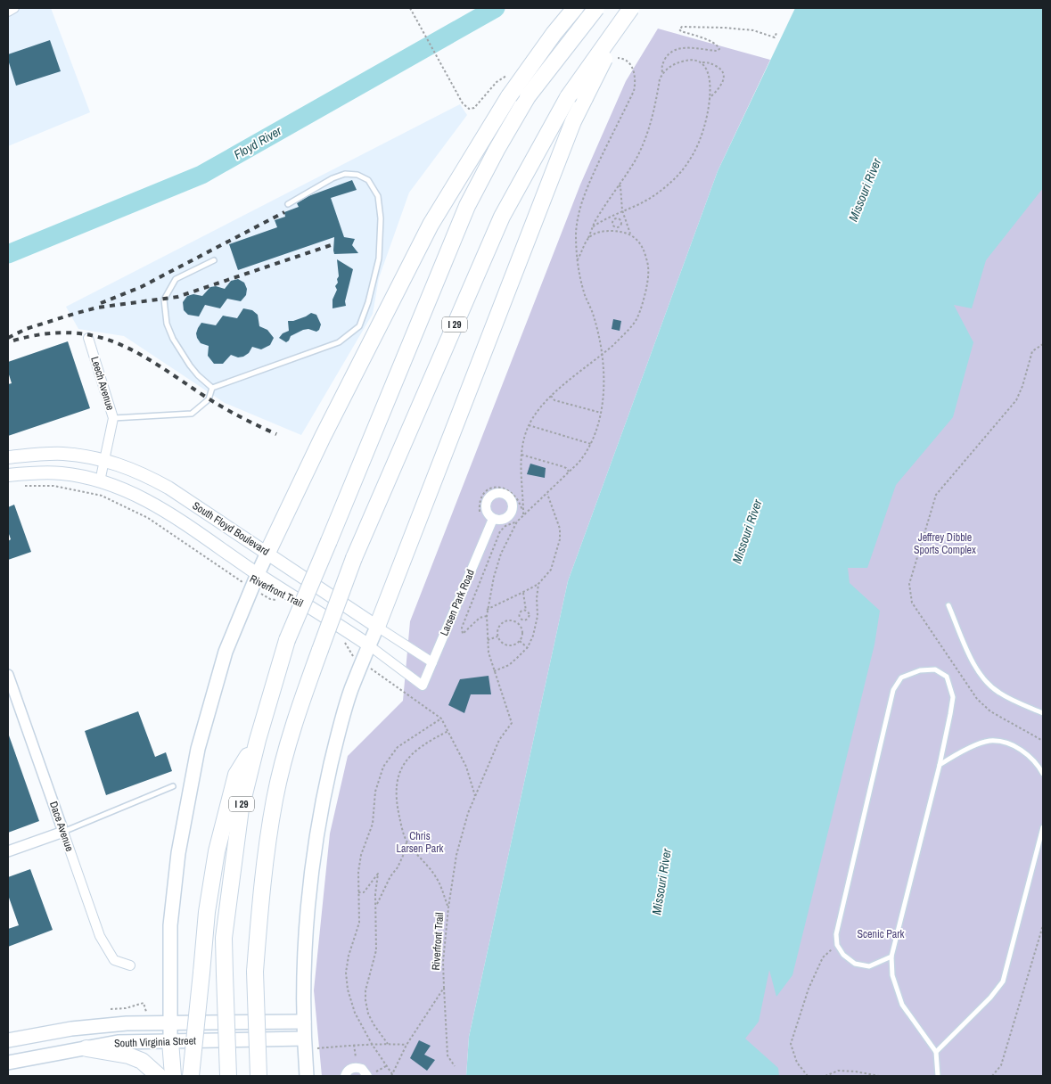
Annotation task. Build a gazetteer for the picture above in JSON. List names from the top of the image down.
{
  "streets": {
    "highway": ["I 29"],
    "main road": ["South Floyd Boulevard", "South Virginia Street"],
    "street": ["Leech Avenue", "Larsen Park Road", "Dace Avenue"],
    "path": ["Riverfront Trail"]
  },
  "crossings": [
    ["Leech Avenue", "South Floyd Boulevard"],
    ["South Floyd Boulevard", "Larsen Park Road"]
  ],
  "water": ["Floyd River", "Missouri River"],
  "parks": ["Jeffrey Dibble Sports Complex", "Chris Larsen Park", "Scenic Park"]
}
